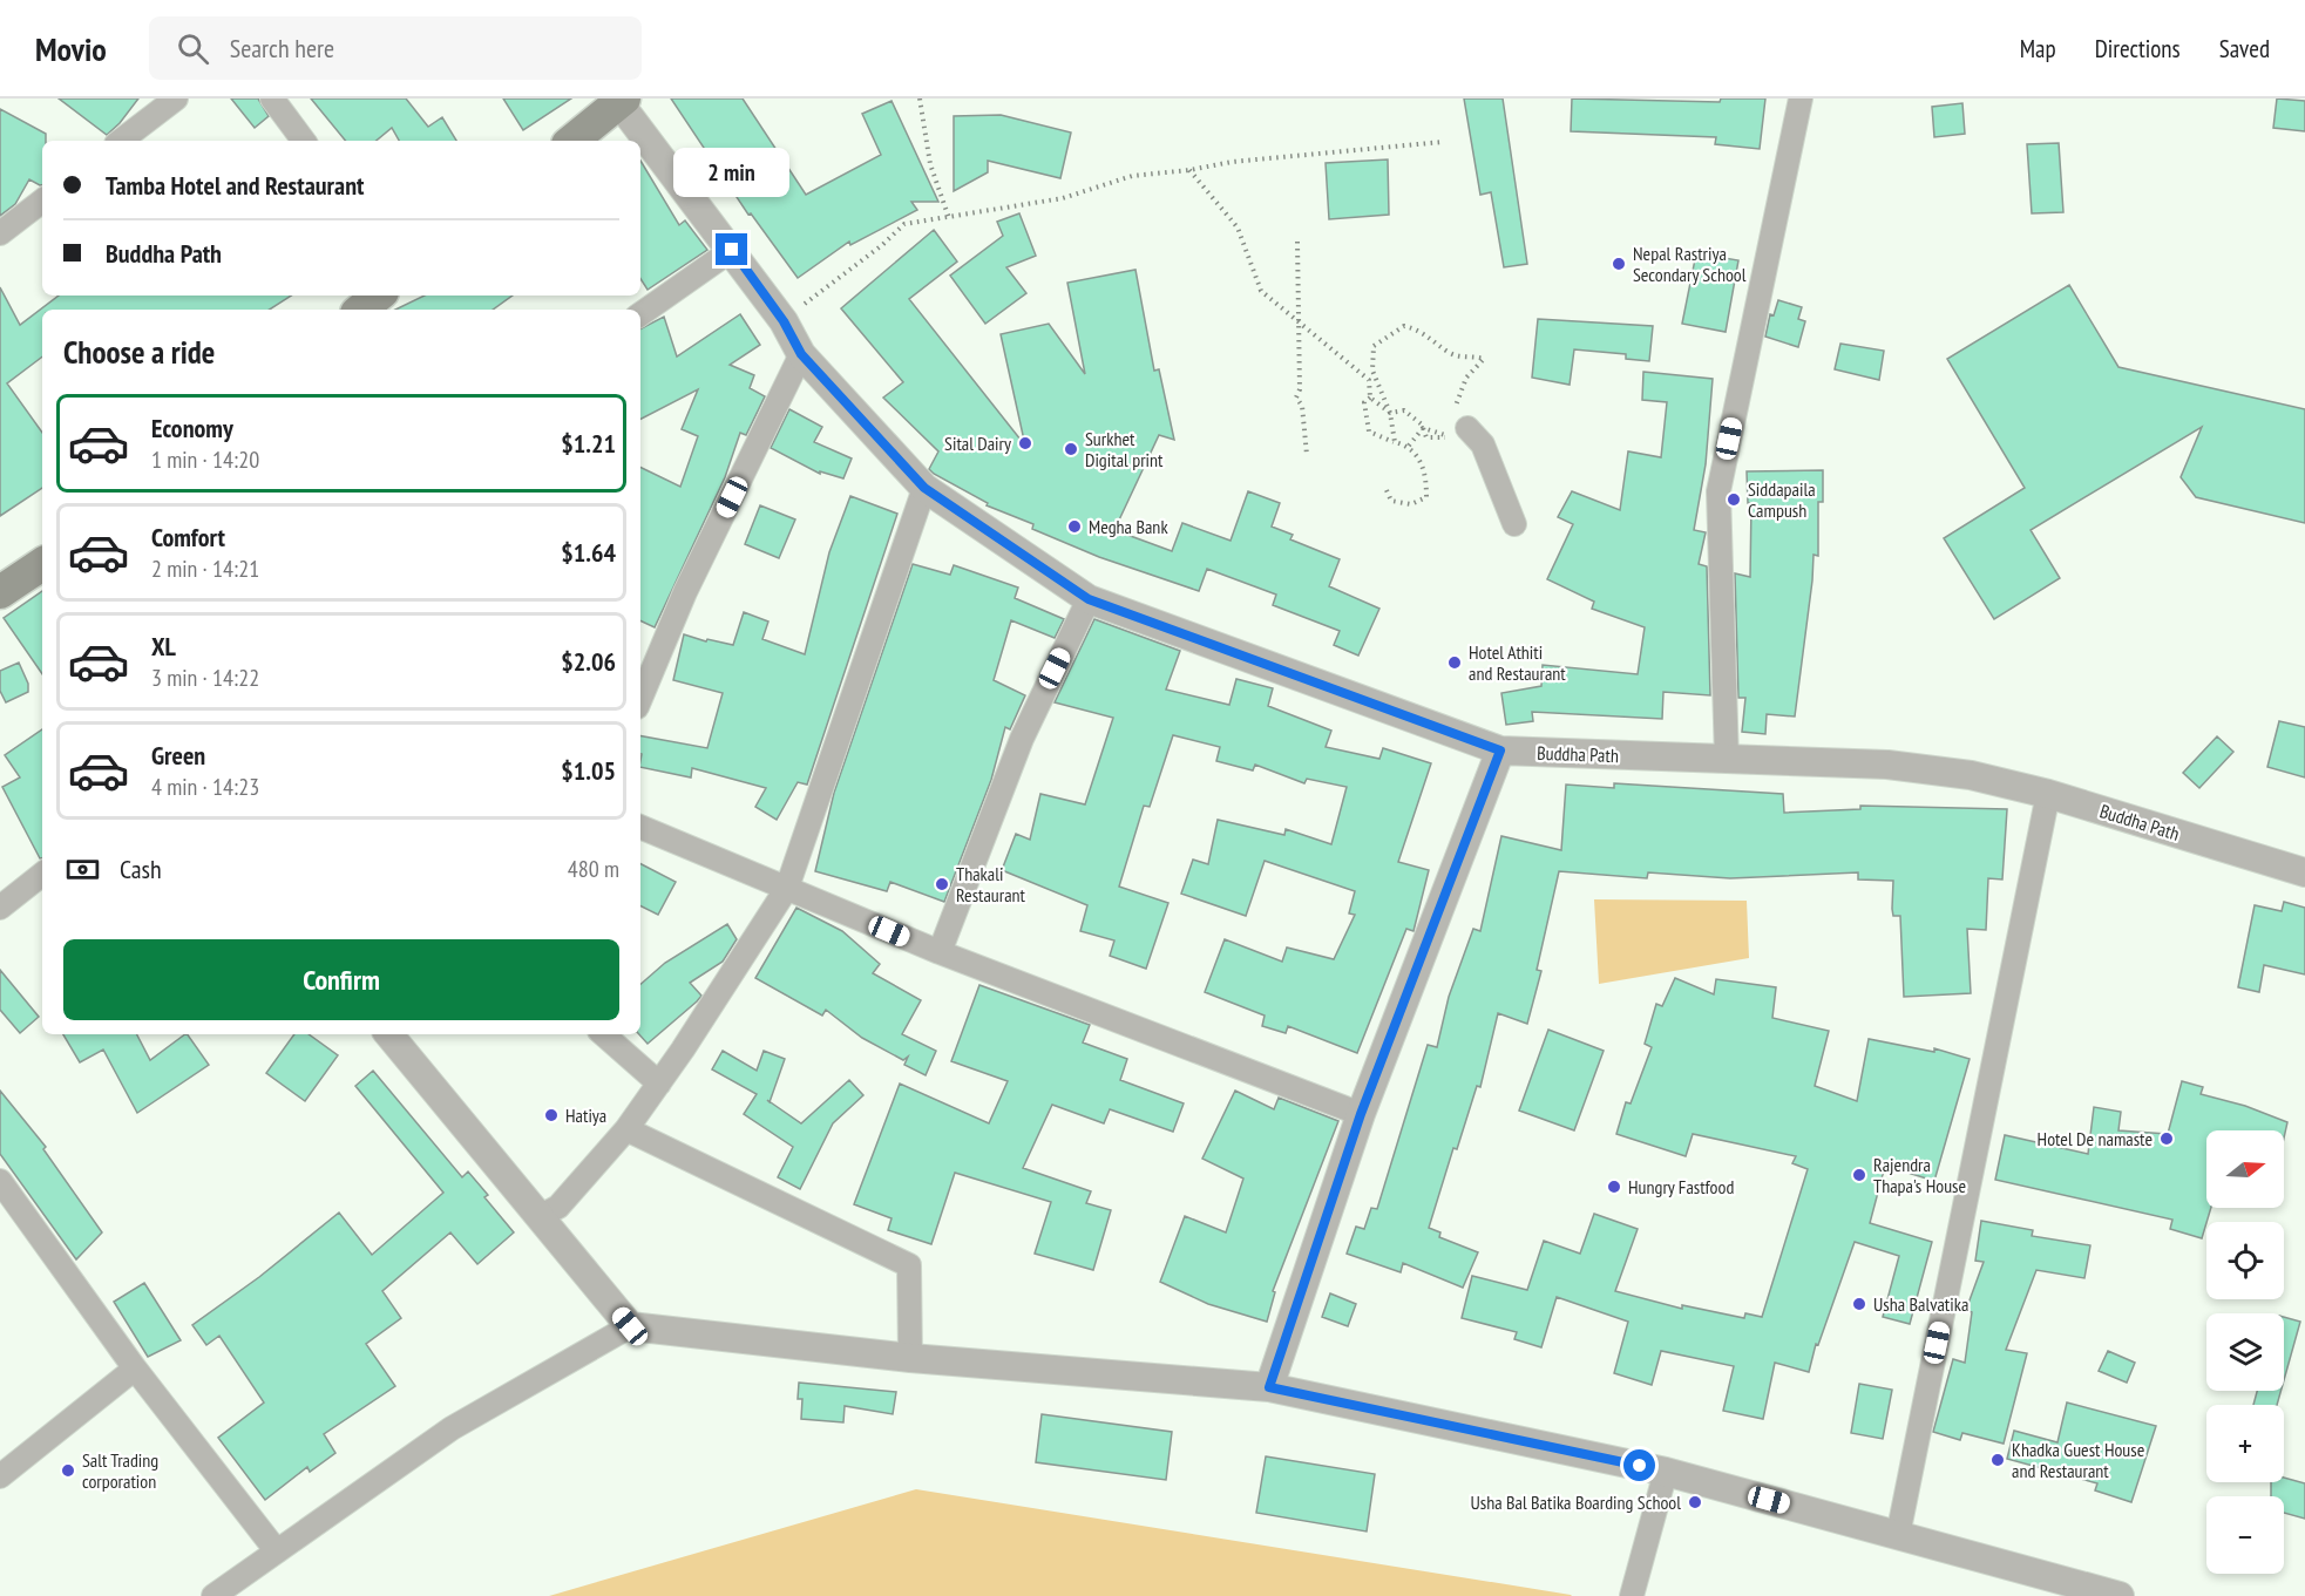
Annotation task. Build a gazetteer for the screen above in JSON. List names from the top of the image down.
{
  "streets": {
    "street": ["Buddha Path"]
  },
  "places": [
    "Nepal Rastriya Secondary School",
    "Sital Dairy",
    "Surkhet Digital print",
    "Siddapaila Campush",
    "Megha Bank",
    "Hotel Athiti and Restaurant",
    "Thakali Restaurant",
    "Hatiya",
    "Hotel De namaste",
    "Rajendra Thapa's House",
    "Hungry Fastfood",
    "Usha Balvatika",
    "Khadka Guest House and Restaurant",
    "Salt Trading corporation",
    "Usha Bal Batika Boarding School"
  ],
  "north": "right",
  "page": {
    "header": "Movio",
    "search": "Search here",
    "nav": ["Map", "Directions", "Saved"],
    "banner": ["Tamba Hotel and Restaurant", "Buddha Path"],
    "bubble": "2 min",
    "heading": "Choose a ride",
    "list": [
      {
        "name": "Economy",
        "note": "1 min · 14:20",
        "value": "$1.21"
      },
      {
        "name": "Comfort",
        "note": "2 min · 14:21",
        "value": "$1.64"
      },
      {
        "name": "XL",
        "note": "3 min · 14:22",
        "value": "$2.06"
      },
      {
        "name": "Green",
        "note": "4 min · 14:23",
        "value": "$1.05"
      }
    ],
    "pay": ["Cash", "480 m"],
    "buttons": "Confirm",
    "map_buttons": ["+", "−"]
  }
}
